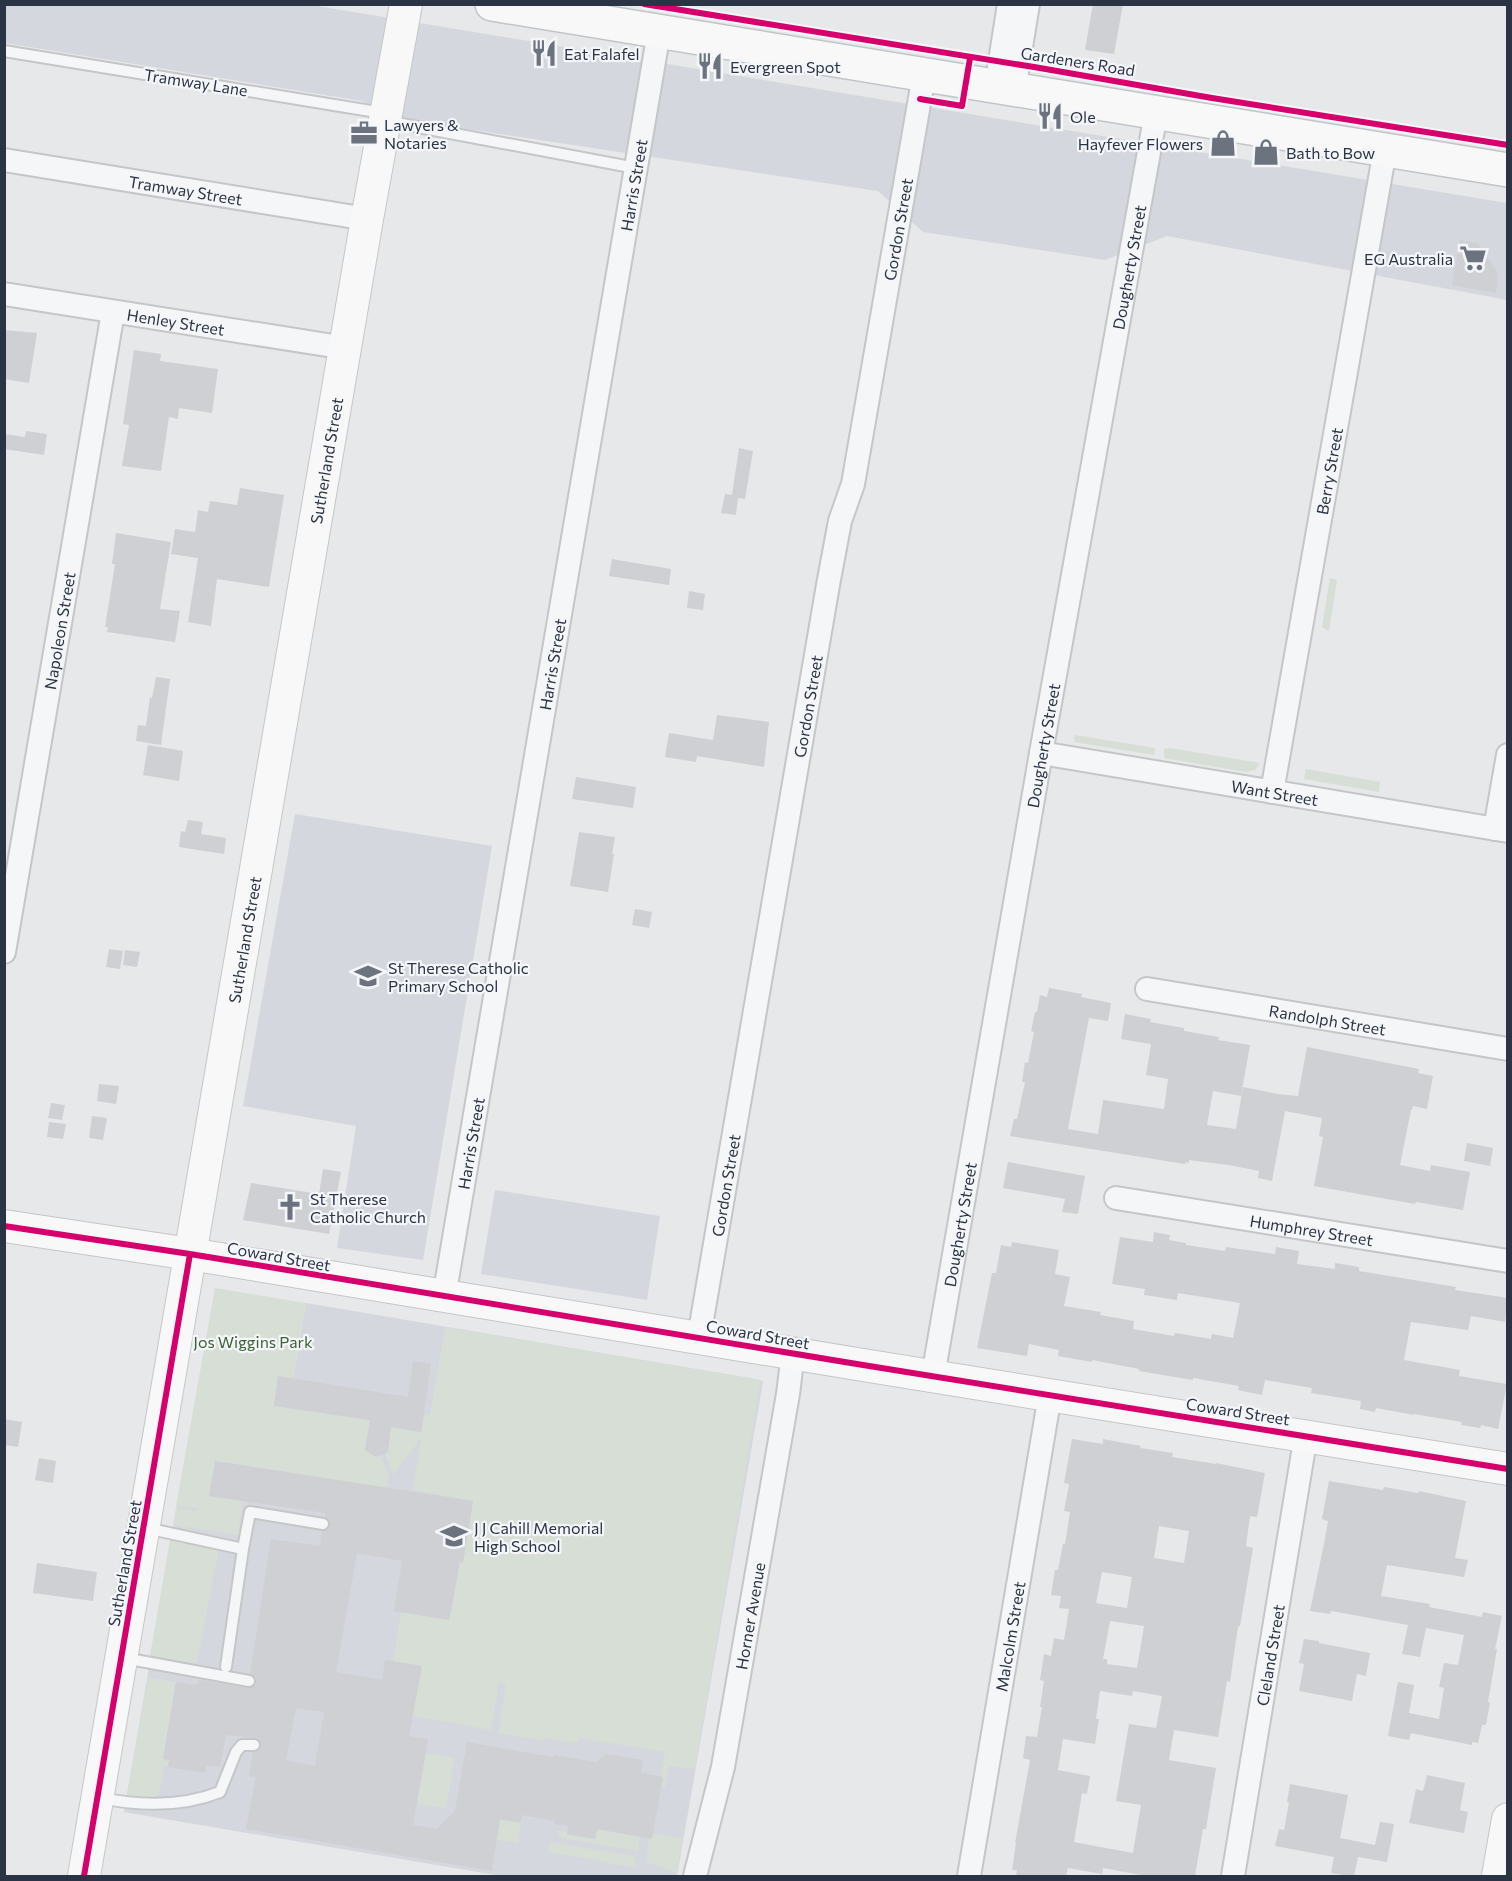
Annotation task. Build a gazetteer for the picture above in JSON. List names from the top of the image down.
{
  "streets": {
    "street": [
      "Harris Street",
      "Tramway Street",
      "Gordon Street",
      "Dougherty Street",
      "Henley Street",
      "Sutherland Street",
      "Berry Street",
      "Napoleon Street",
      "Want Street",
      "Randolph Street",
      "Humphrey Street",
      "Coward Street",
      "Horner Avenue",
      "Malcolm Street",
      "Cleland Street"
    ],
    "lane": ["Tramway Lane"],
    "cycle path": ["Gardeners Road"]
  },
  "crossings": [
    ["Tramway Lane", "Harris Street"],
    ["Tramway Lane", "Sutherland Street"],
    ["Harris Street", "Coward Street"],
    ["Tramway Street", "Sutherland Street"],
    ["Gordon Street", "Coward Street"],
    ["Dougherty Street", "Want Street"],
    ["Dougherty Street", "Coward Street"],
    ["Henley Street", "Sutherland Street"],
    ["Henley Street", "Napoleon Street"],
    ["Sutherland Street", "Coward Street"],
    ["Berry Street", "Want Street"],
    ["Coward Street", "Horner Avenue"],
    ["Coward Street", "Malcolm Street"],
    ["Coward Street", "Cleland Street"]
  ],
  "parks": ["Jos Wiggins Park"],
  "places": {
    "restaurant": ["Eat Falafel", "Evergreen Spot", "Ole"],
    "office": ["Lawyers & Notaries"],
    "shop": ["Hayfever Flowers", "Bath to Bow"],
    "supermarket": ["EG Australia"],
    "school or university": ["St Therese Catholic Primary School", "J J Cahill Memorial High School"],
    "church": ["St Therese Catholic Church"]
  }
}
